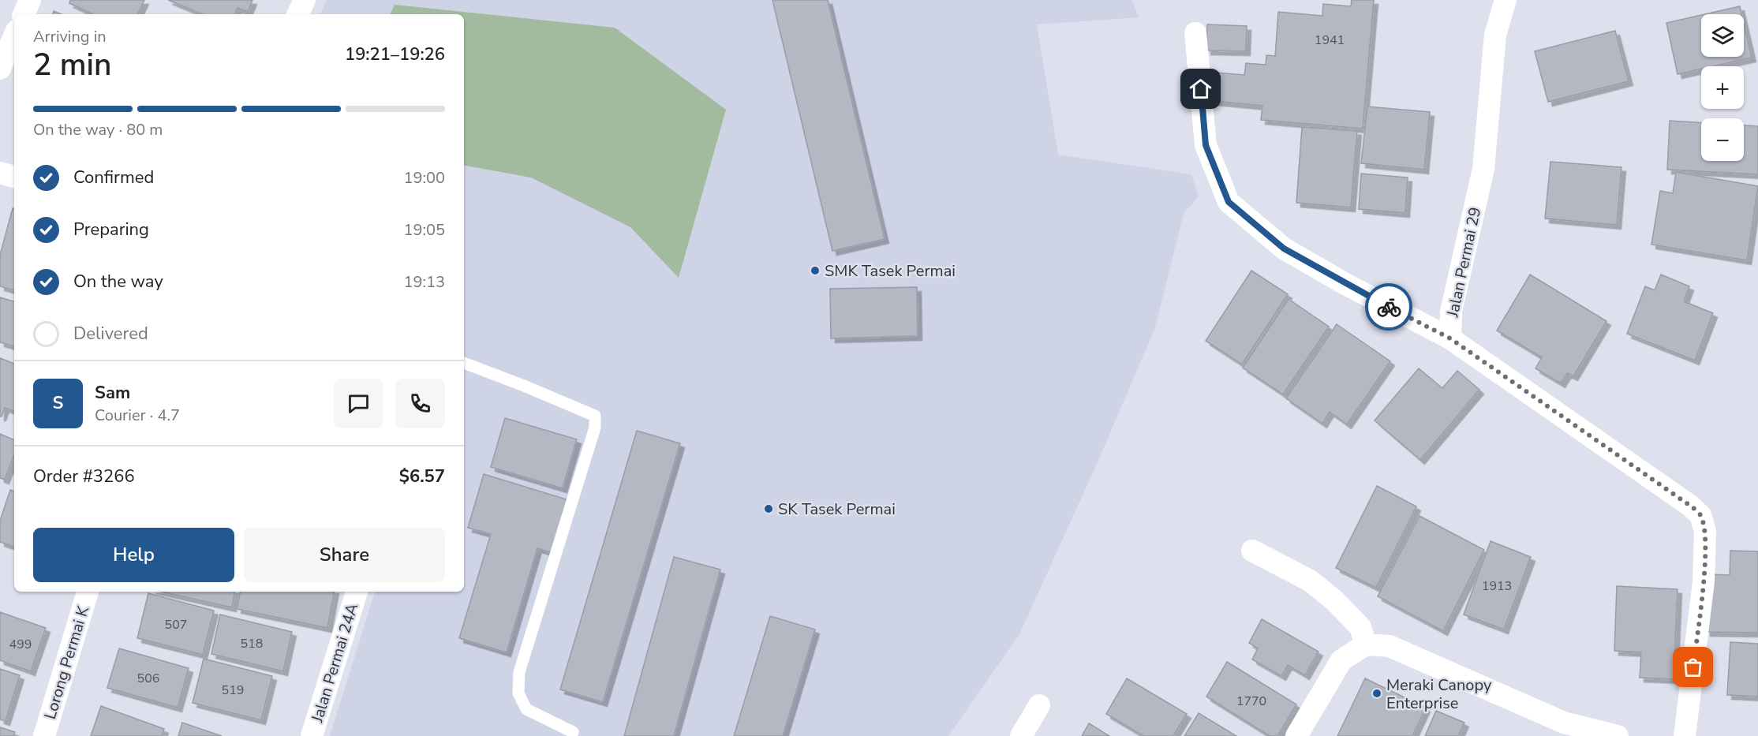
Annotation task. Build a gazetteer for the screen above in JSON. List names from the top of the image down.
{
  "streets": {
    "street": ["Jalan Permai 29", "Lorong Permai K", "Jalan Permai 24A"]
  },
  "places": ["SMK Tasek Permai", "SK Tasek Permai", "Meraki Canopy Enterprise"],
  "house_numbers": [
    "1941",
    "1913",
    "507",
    "518",
    "499",
    "506",
    "519",
    "1770"
  ],
  "page": {
    "map_buttons": ["+", "−"],
    "heading": ["2 min", "Arriving in", "19:21–19:26"],
    "panel": [
      "Sam",
      "Courier · 4.7",
      "Order #3266",
      "$6.57"
    ],
    "bar": "On the way · 80 m",
    "list": [
      ["Confirmed", "19:00"],
      ["Preparing", "19:05"],
      ["On the way", "19:13"],
      "Delivered"
    ],
    "round": "S",
    "buttons": ["Help", "Share"]
  }
}
